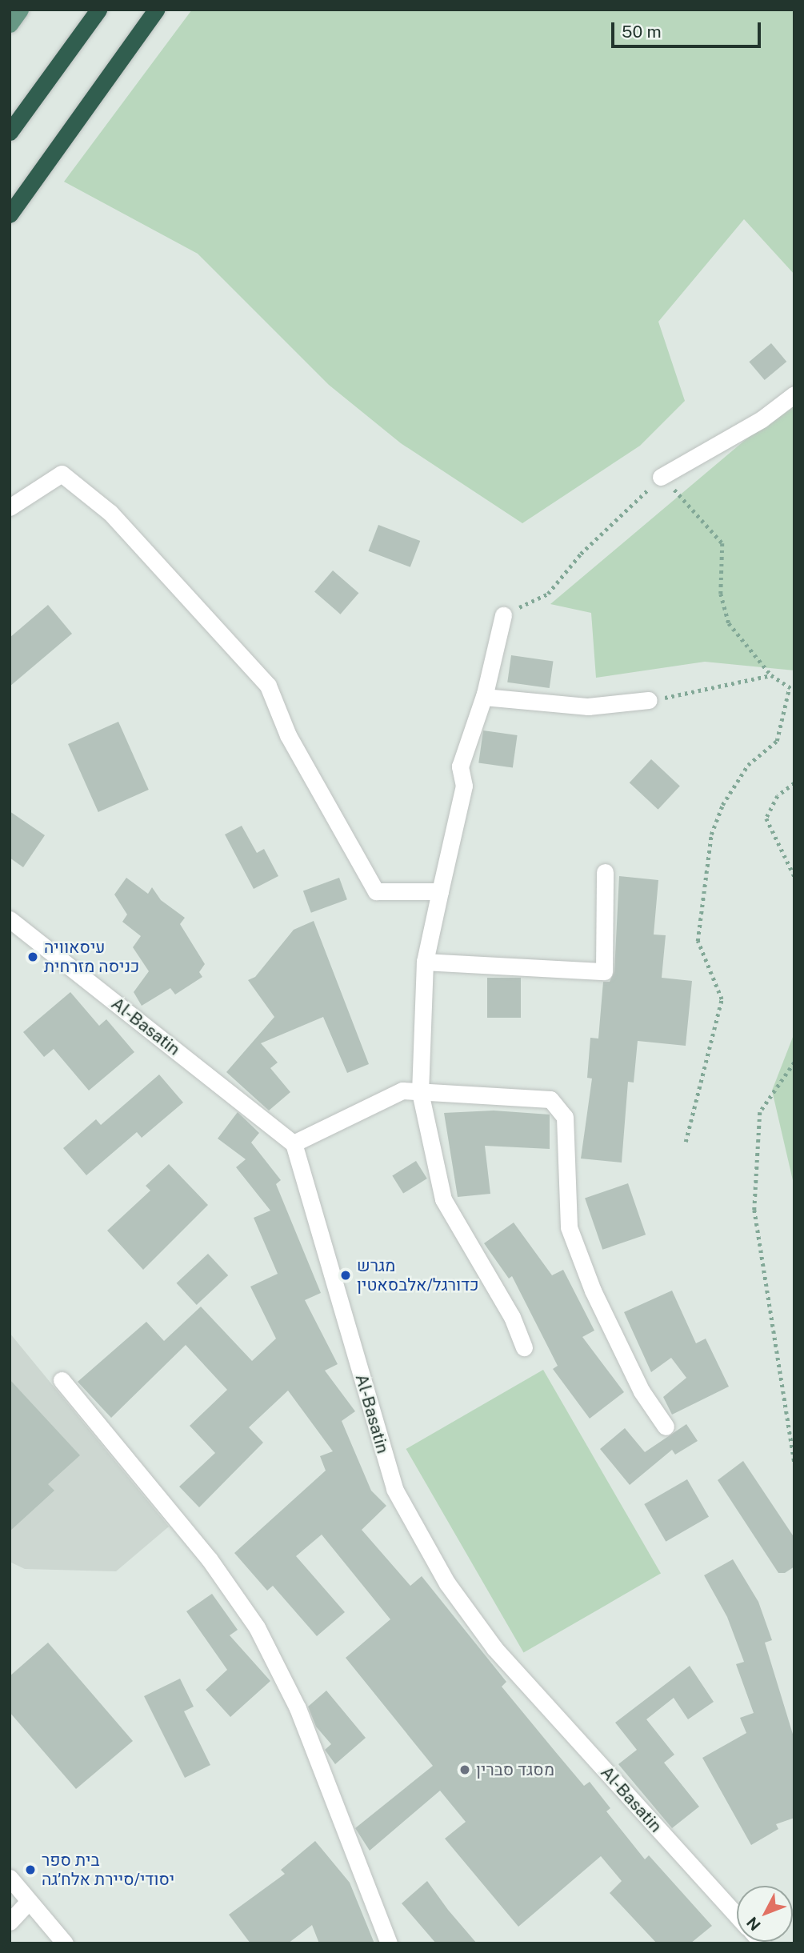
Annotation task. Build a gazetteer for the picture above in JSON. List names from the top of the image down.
{
  "streets": {
    "street": ["Al-Basatin"]
  },
  "places": [
    "עיסאוויה כניסה מזרחית",
    "מגרש כדורגל/אלבסאטין",
    "מסגד סברין",
    "בית ספר יסודי/סיירת אלח׳גה"
  ],
  "scale_bar": "50 m",
  "north": "bottom left"
}
